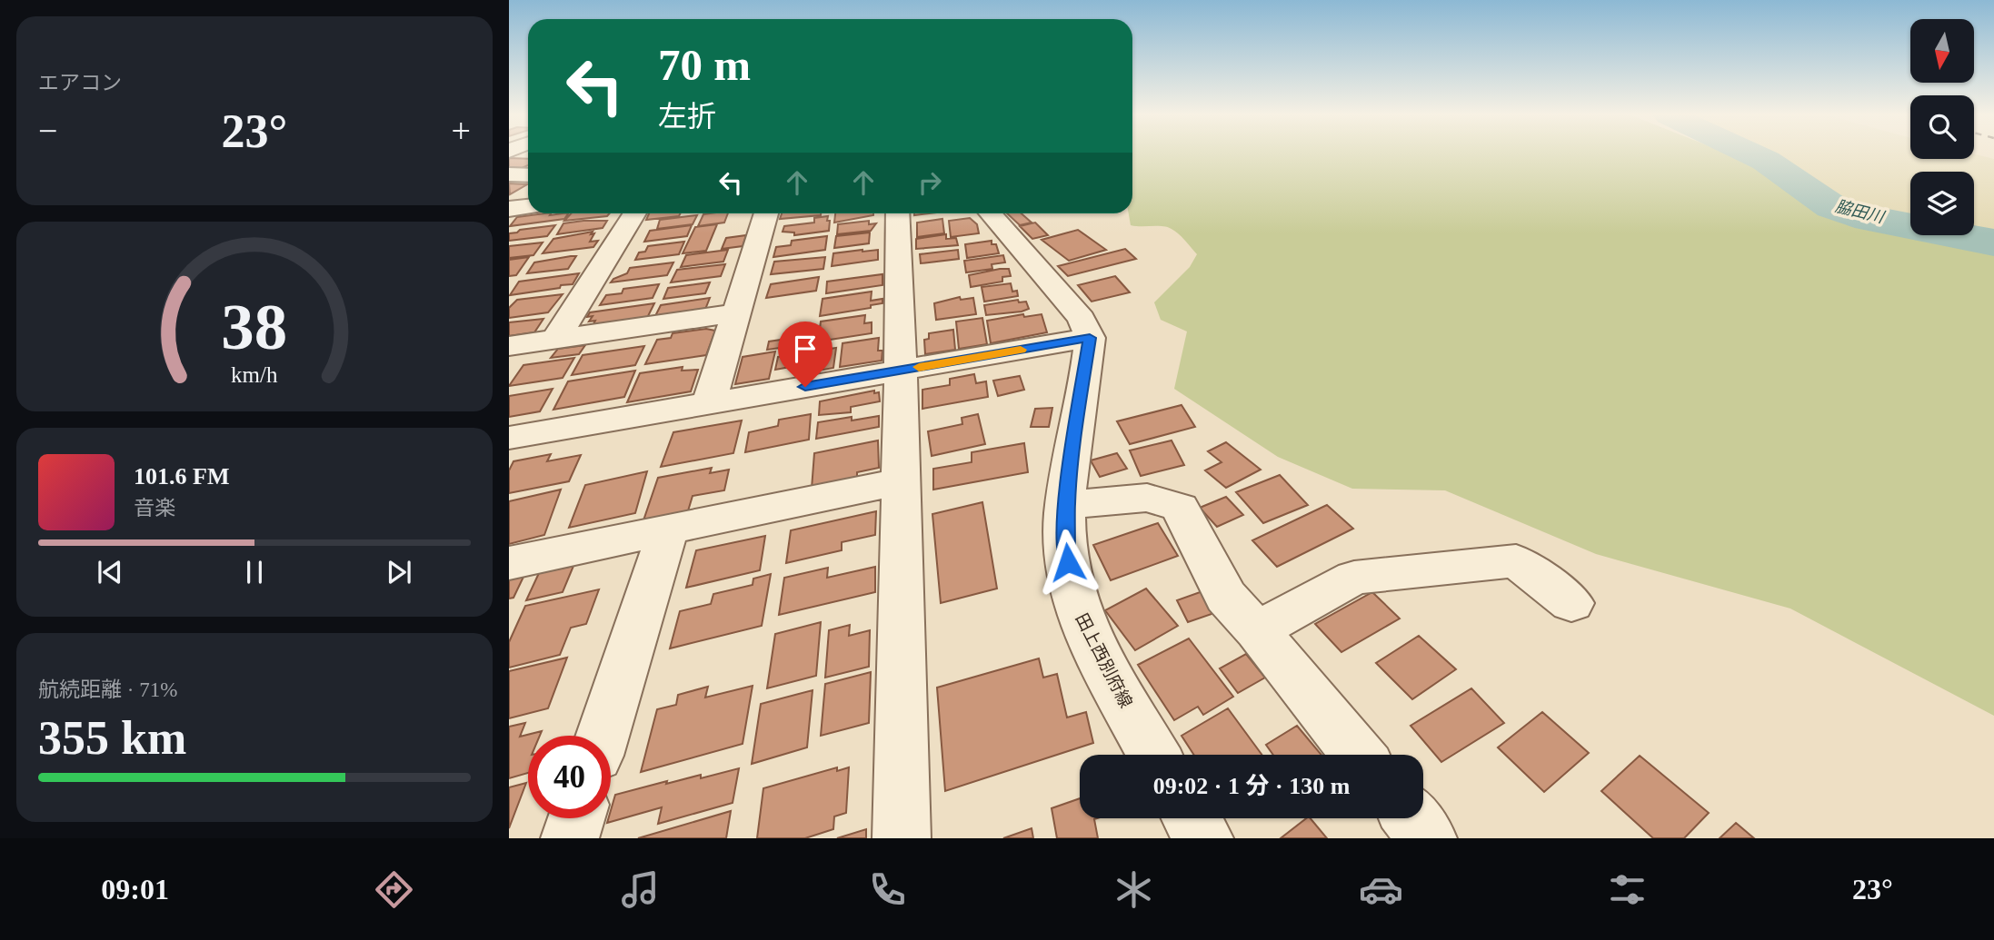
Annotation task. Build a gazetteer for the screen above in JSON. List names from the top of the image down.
{
  "streets": {
    "street": ["田上西別府線"]
  },
  "water": ["脇田川"],
  "north": "bottom",
  "page": {
    "tile": [
      "エアコン",
      ["航続距離 · 71%", "355 km"]
    ],
    "turn": ["70 m", "左折"],
    "heat": ["−", "23°", "+"],
    "song": ["101.6 FM", "音楽"],
    "limit": "40",
    "trip": "09:02 · 1 分 · 130 m",
    "tabs": ["09:01", "23°"],
    "gauge": ["38", "km/h"]
  }
}
